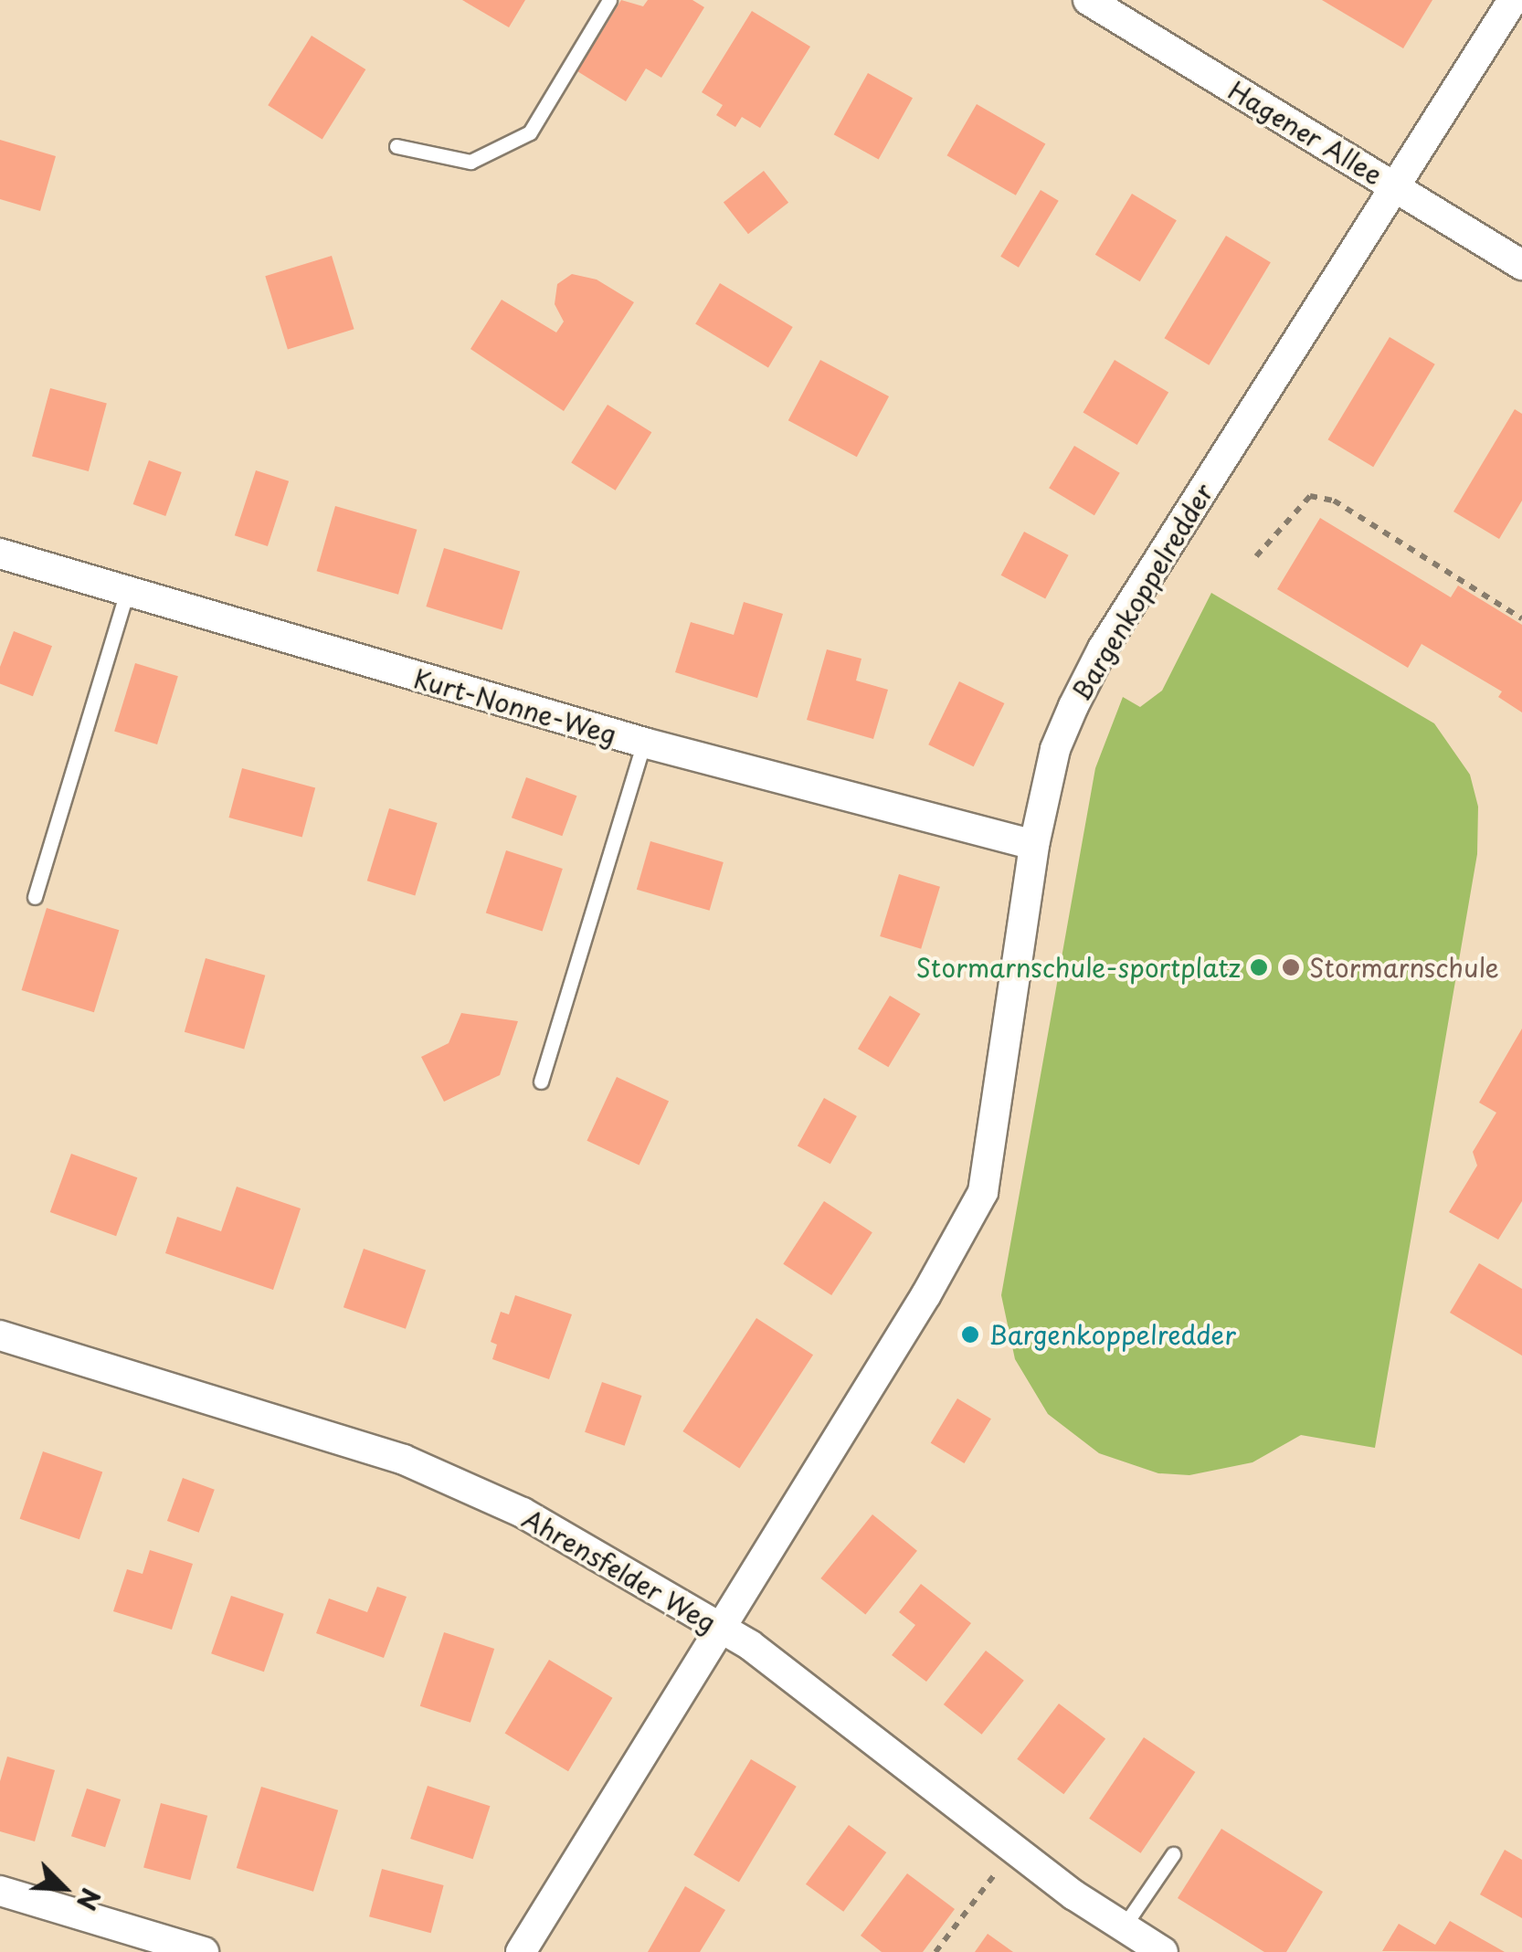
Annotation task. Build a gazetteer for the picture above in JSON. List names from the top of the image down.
{
  "streets": {
    "street": [
      "Hagener Allee",
      "Bargenkoppelredder",
      "Kurt-Nonne-Weg",
      "Ahrensfelder Weg"
    ]
  },
  "crossings": [
    ["Hagener Allee", "Bargenkoppelredder"],
    ["Bargenkoppelredder", "Kurt-Nonne-Weg"],
    ["Bargenkoppelredder", "Ahrensfelder Weg"]
  ],
  "places": ["Stormarnschule-sportplatz", "Stormarnschule", "Bargenkoppelredder"],
  "north": "bottom right"
}
